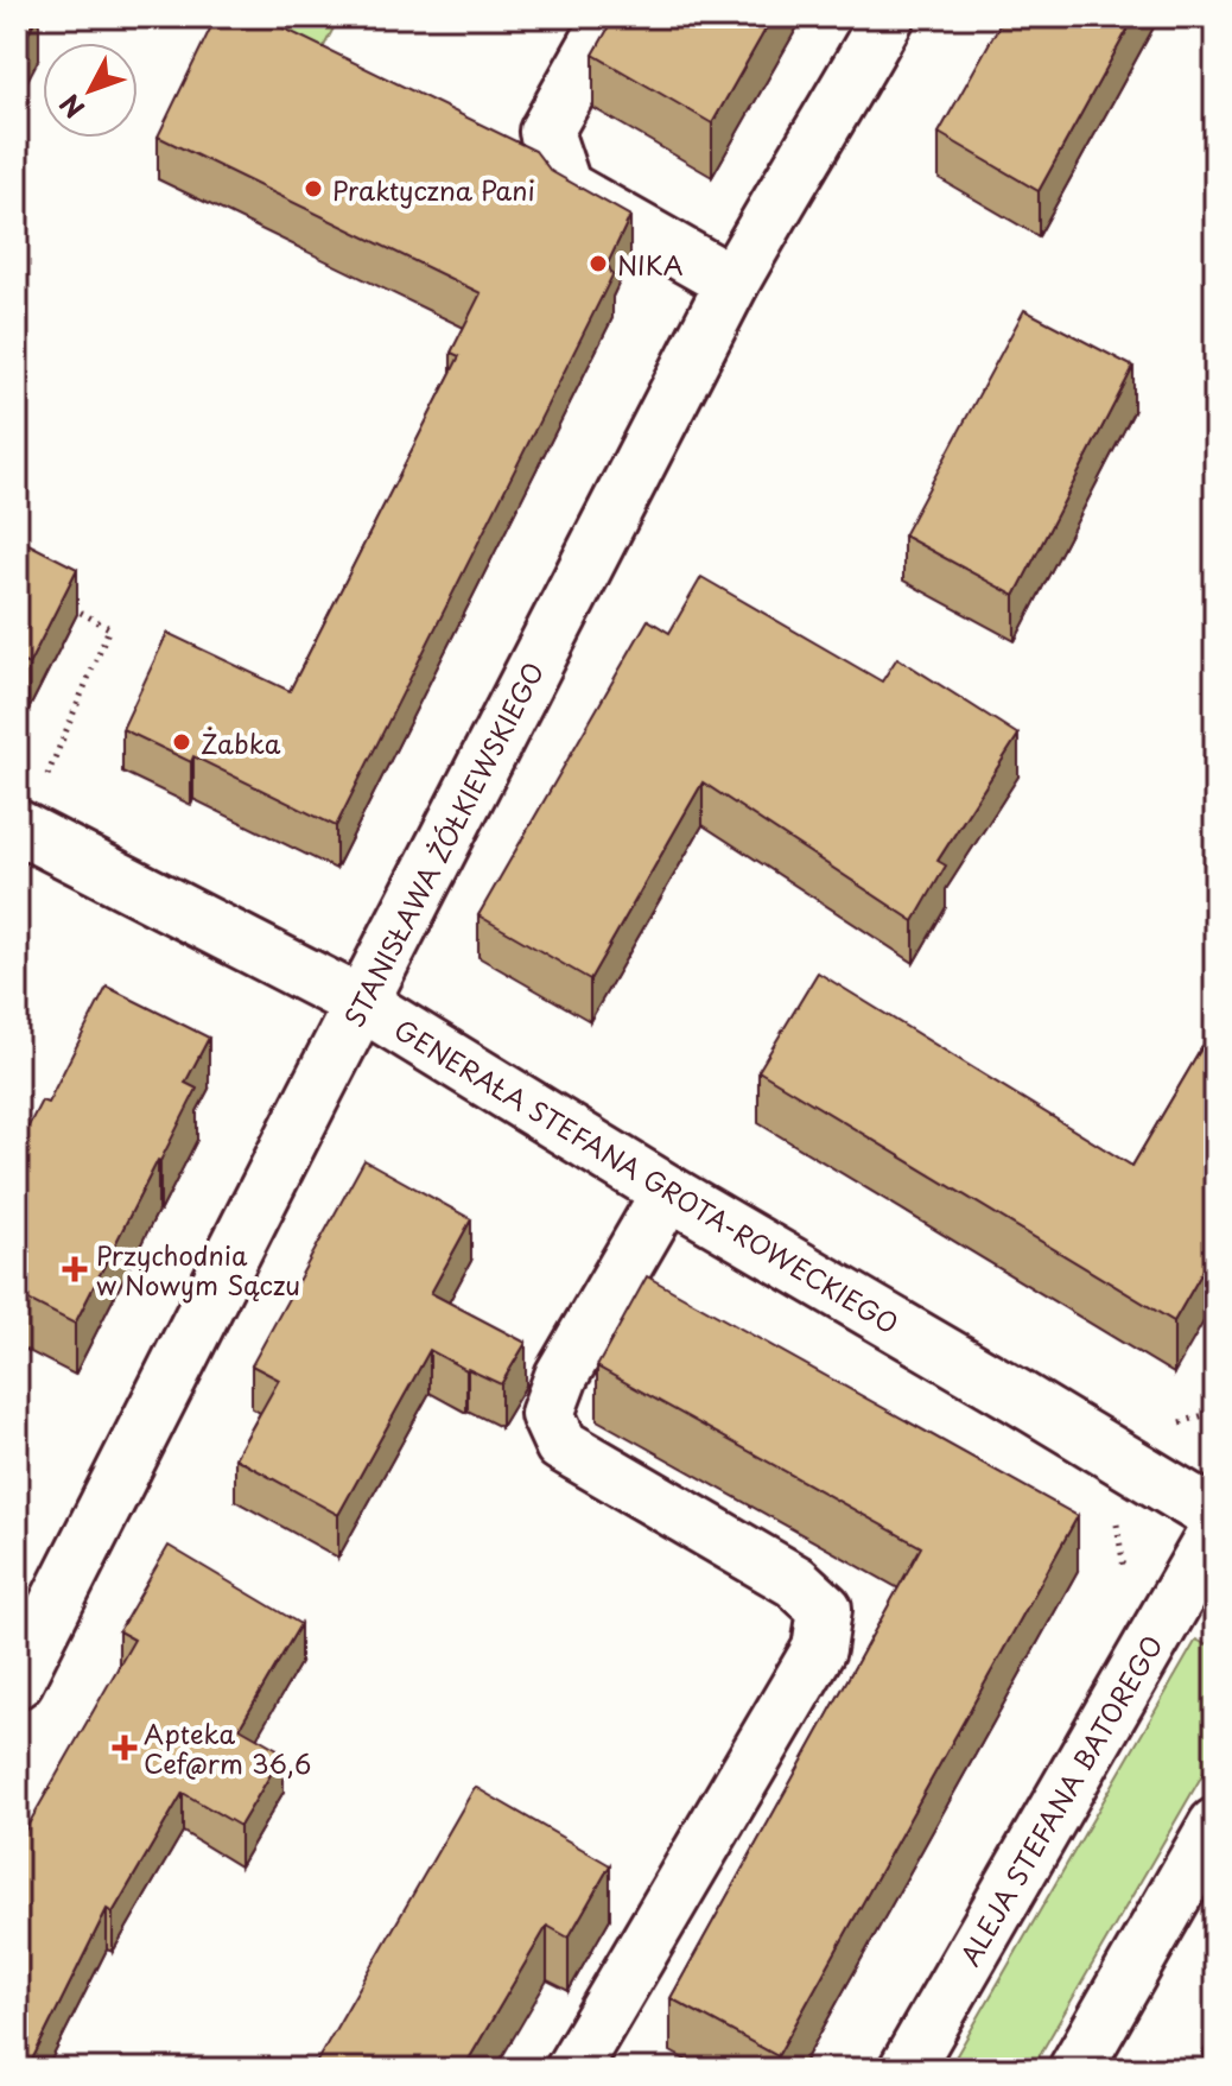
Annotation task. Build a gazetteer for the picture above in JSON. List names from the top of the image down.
{
  "streets": {
    "street": ["STANISŁAWA ŻÓŁKIEWSKIEGO", "GENERAŁA STEFANA GROTA-ROWECKIEGO", "ALEJA STEFANA BATOREGO"]
  },
  "crossings": [
    ["STANISŁAWA ŻÓŁKIEWSKIEGO", "GENERAŁA STEFANA GROTA-ROWECKIEGO"]
  ],
  "places": {
    "other": ["Praktyczna Pani", "NIKA", "Żabka"],
    "health": ["Przychodnia w Nowym Sączu", "Apteka Cef@rm 36,6"]
  },
  "north": "bottom left"
}
